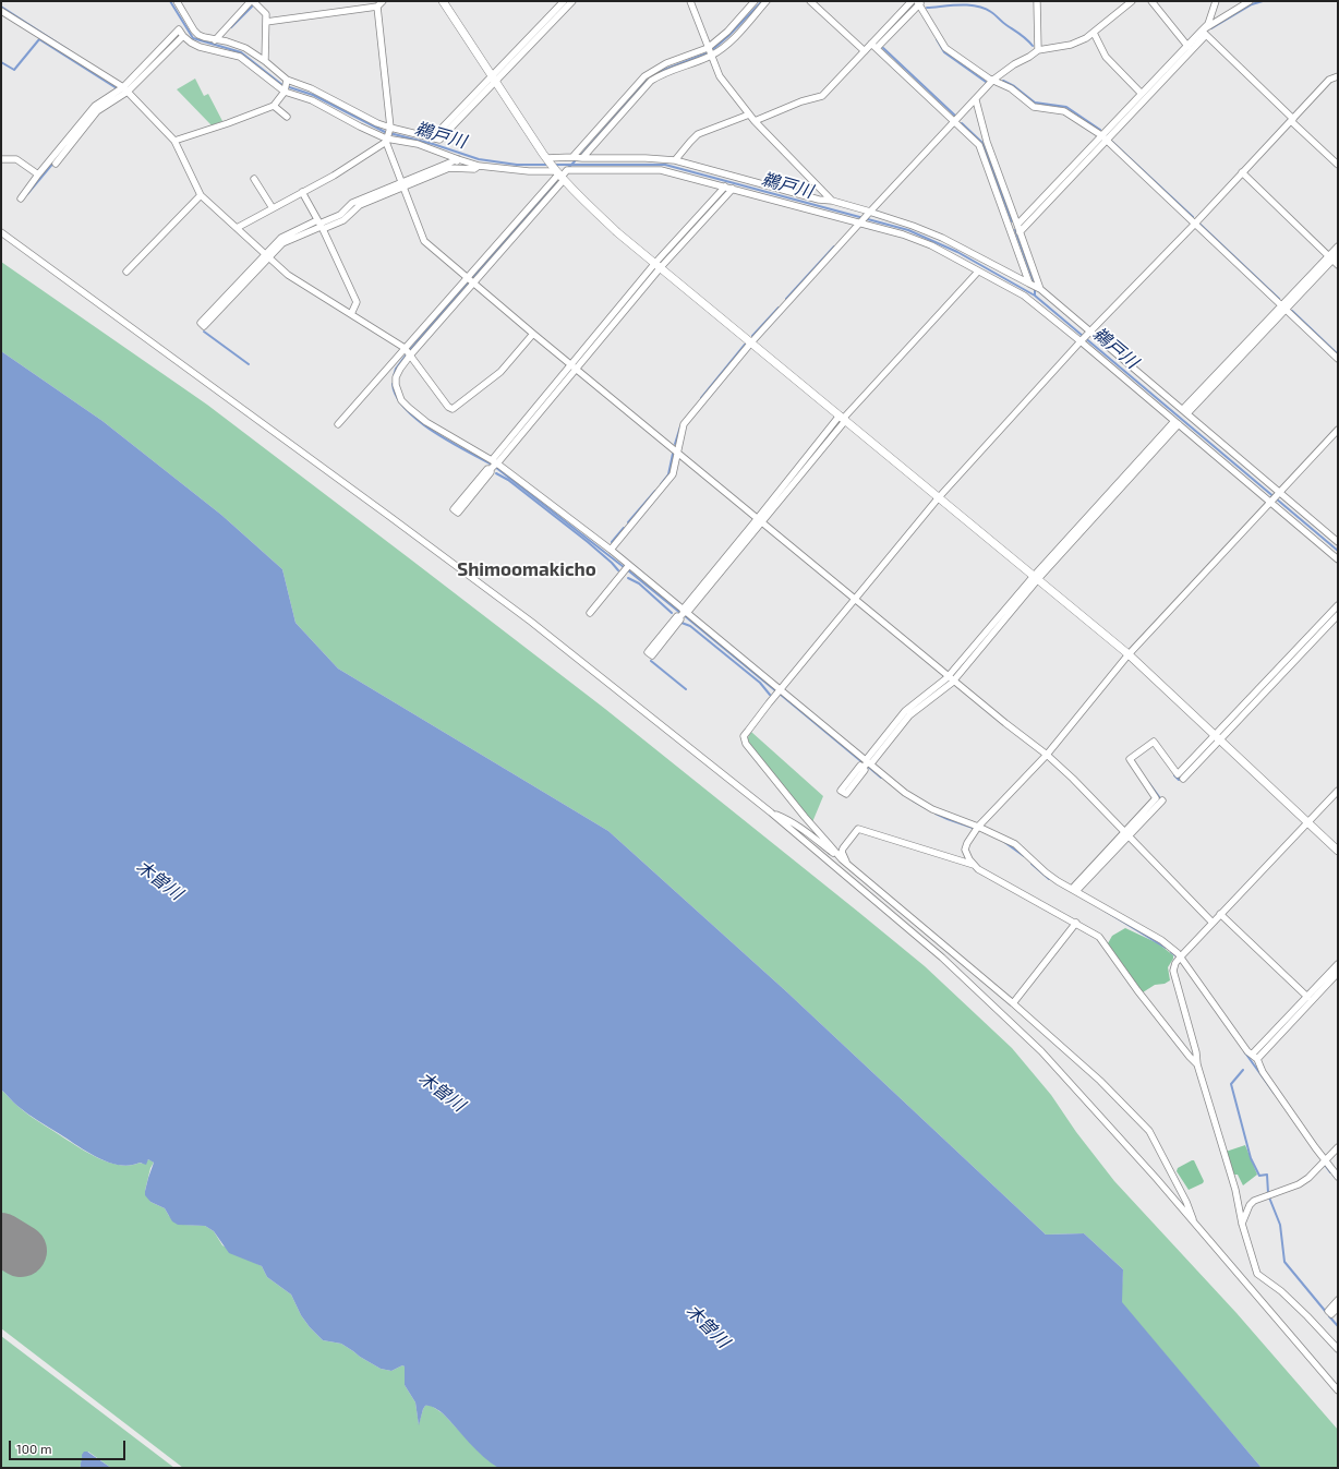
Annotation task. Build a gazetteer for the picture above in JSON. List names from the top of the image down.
{
  "districts": ["Shimoomakicho"],
  "water": ["鵜戸川", "木曽川"],
  "scale_bar": "100 m"
}
